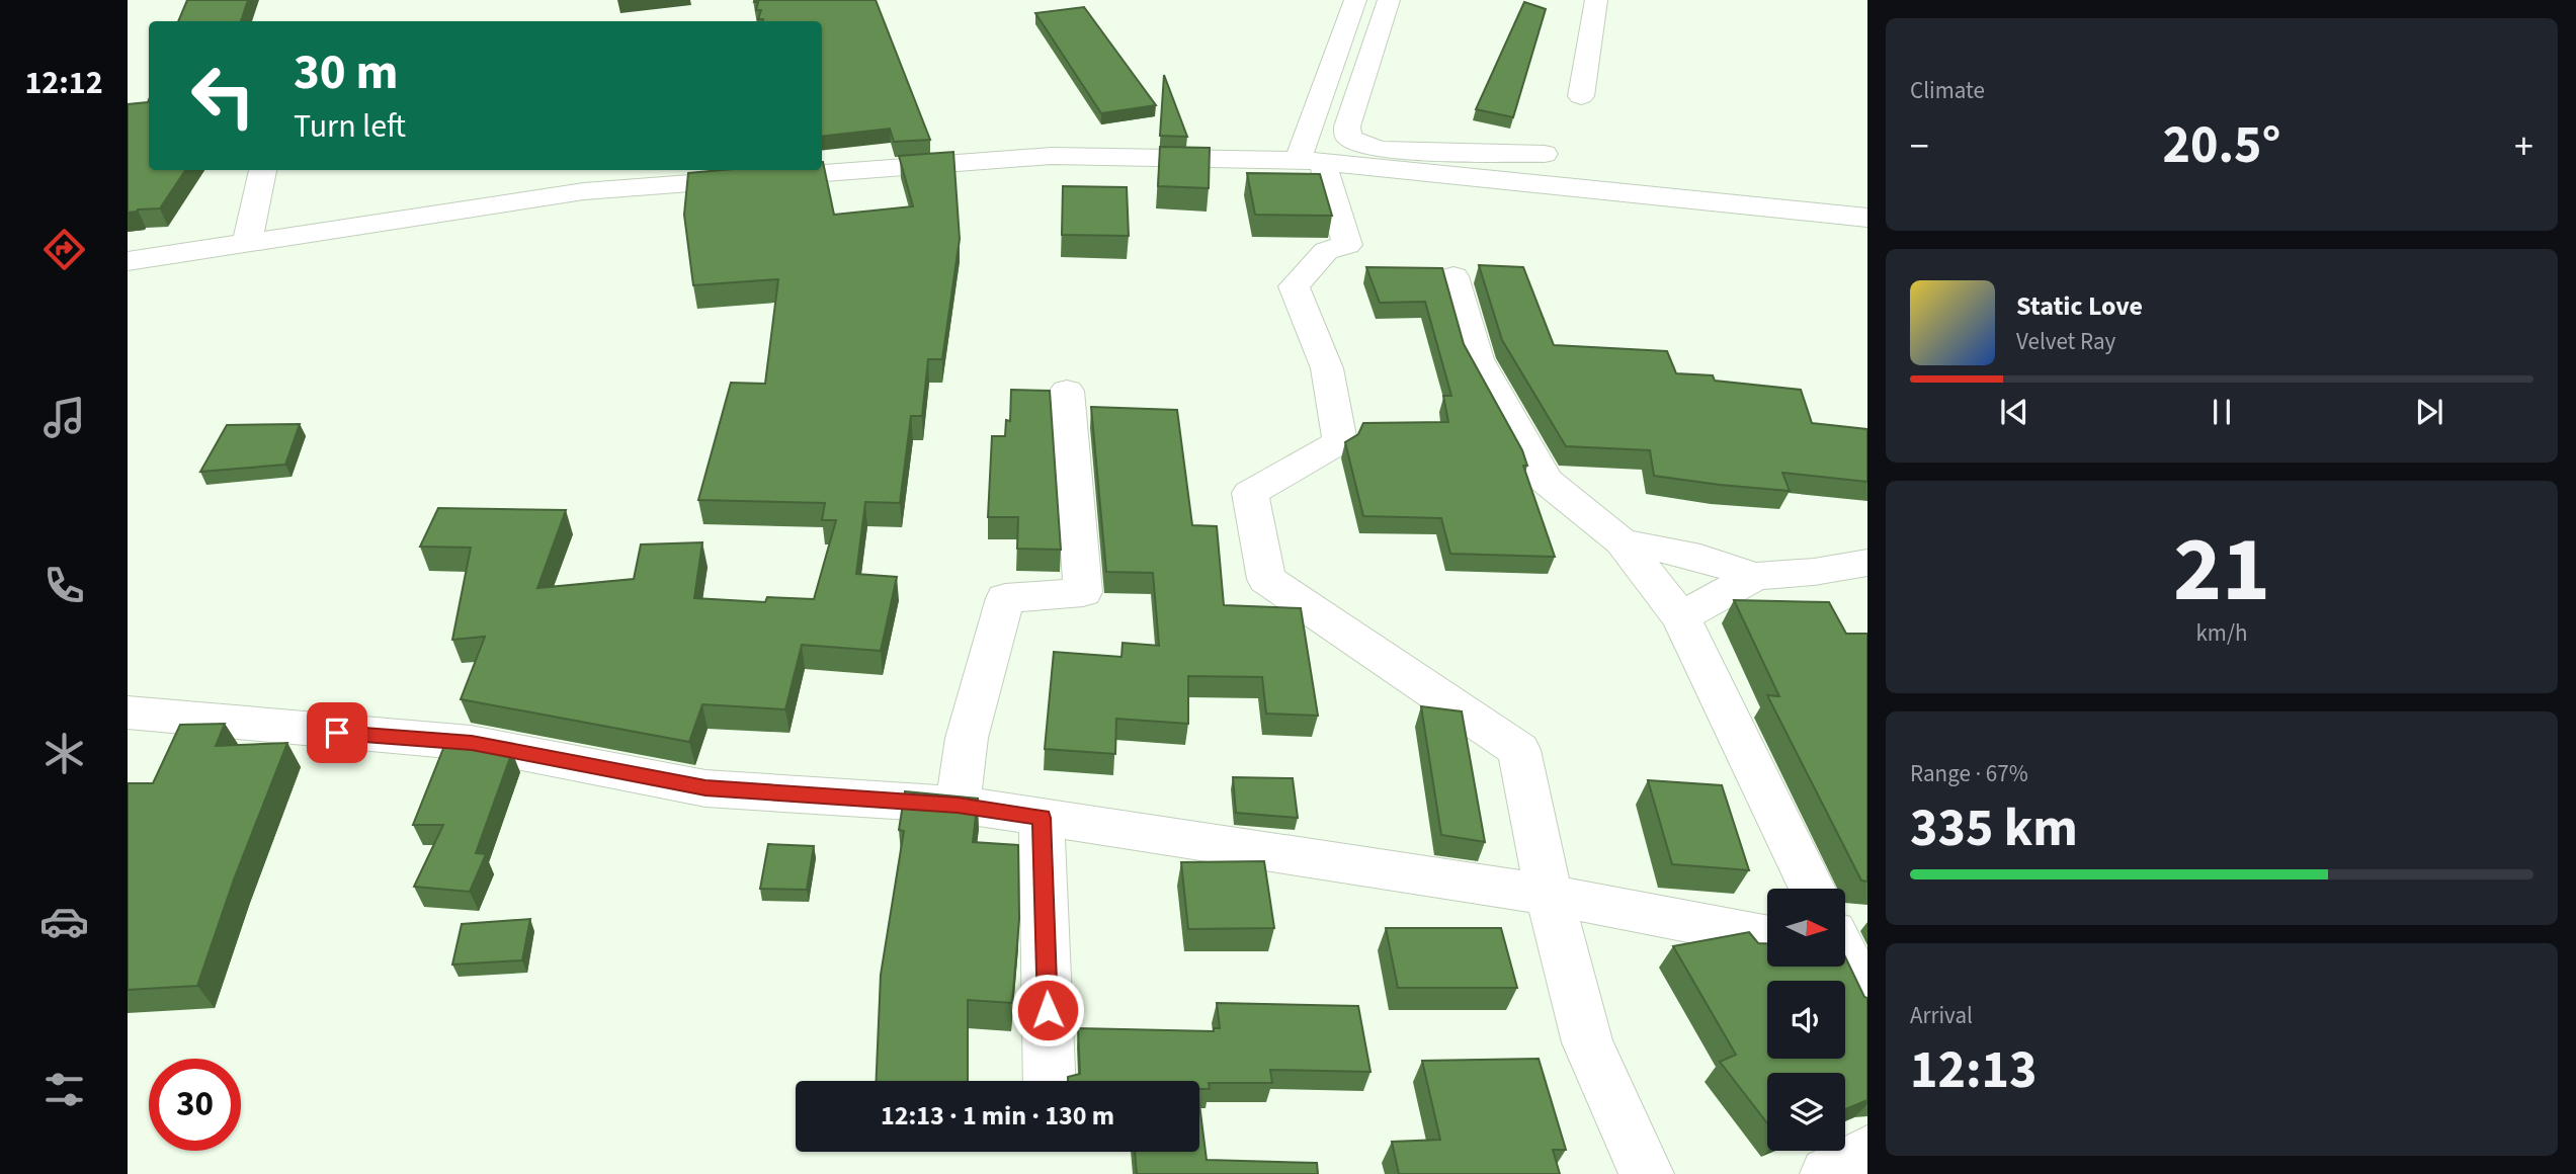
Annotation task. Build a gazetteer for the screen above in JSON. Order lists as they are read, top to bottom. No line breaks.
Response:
{"north":"right","page":{"tabs":"12:12","tile":["Climate",["21","km/h"],["Range · 67%","335 km"],["Arrival","12:13"]],"turn":["30 m","Turn left"],"heat":["−","20.5°","+"],"song":["Static Love","Velvet Ray"],"limit":"30","trip":"12:13 · 1 min · 130 m"}}
